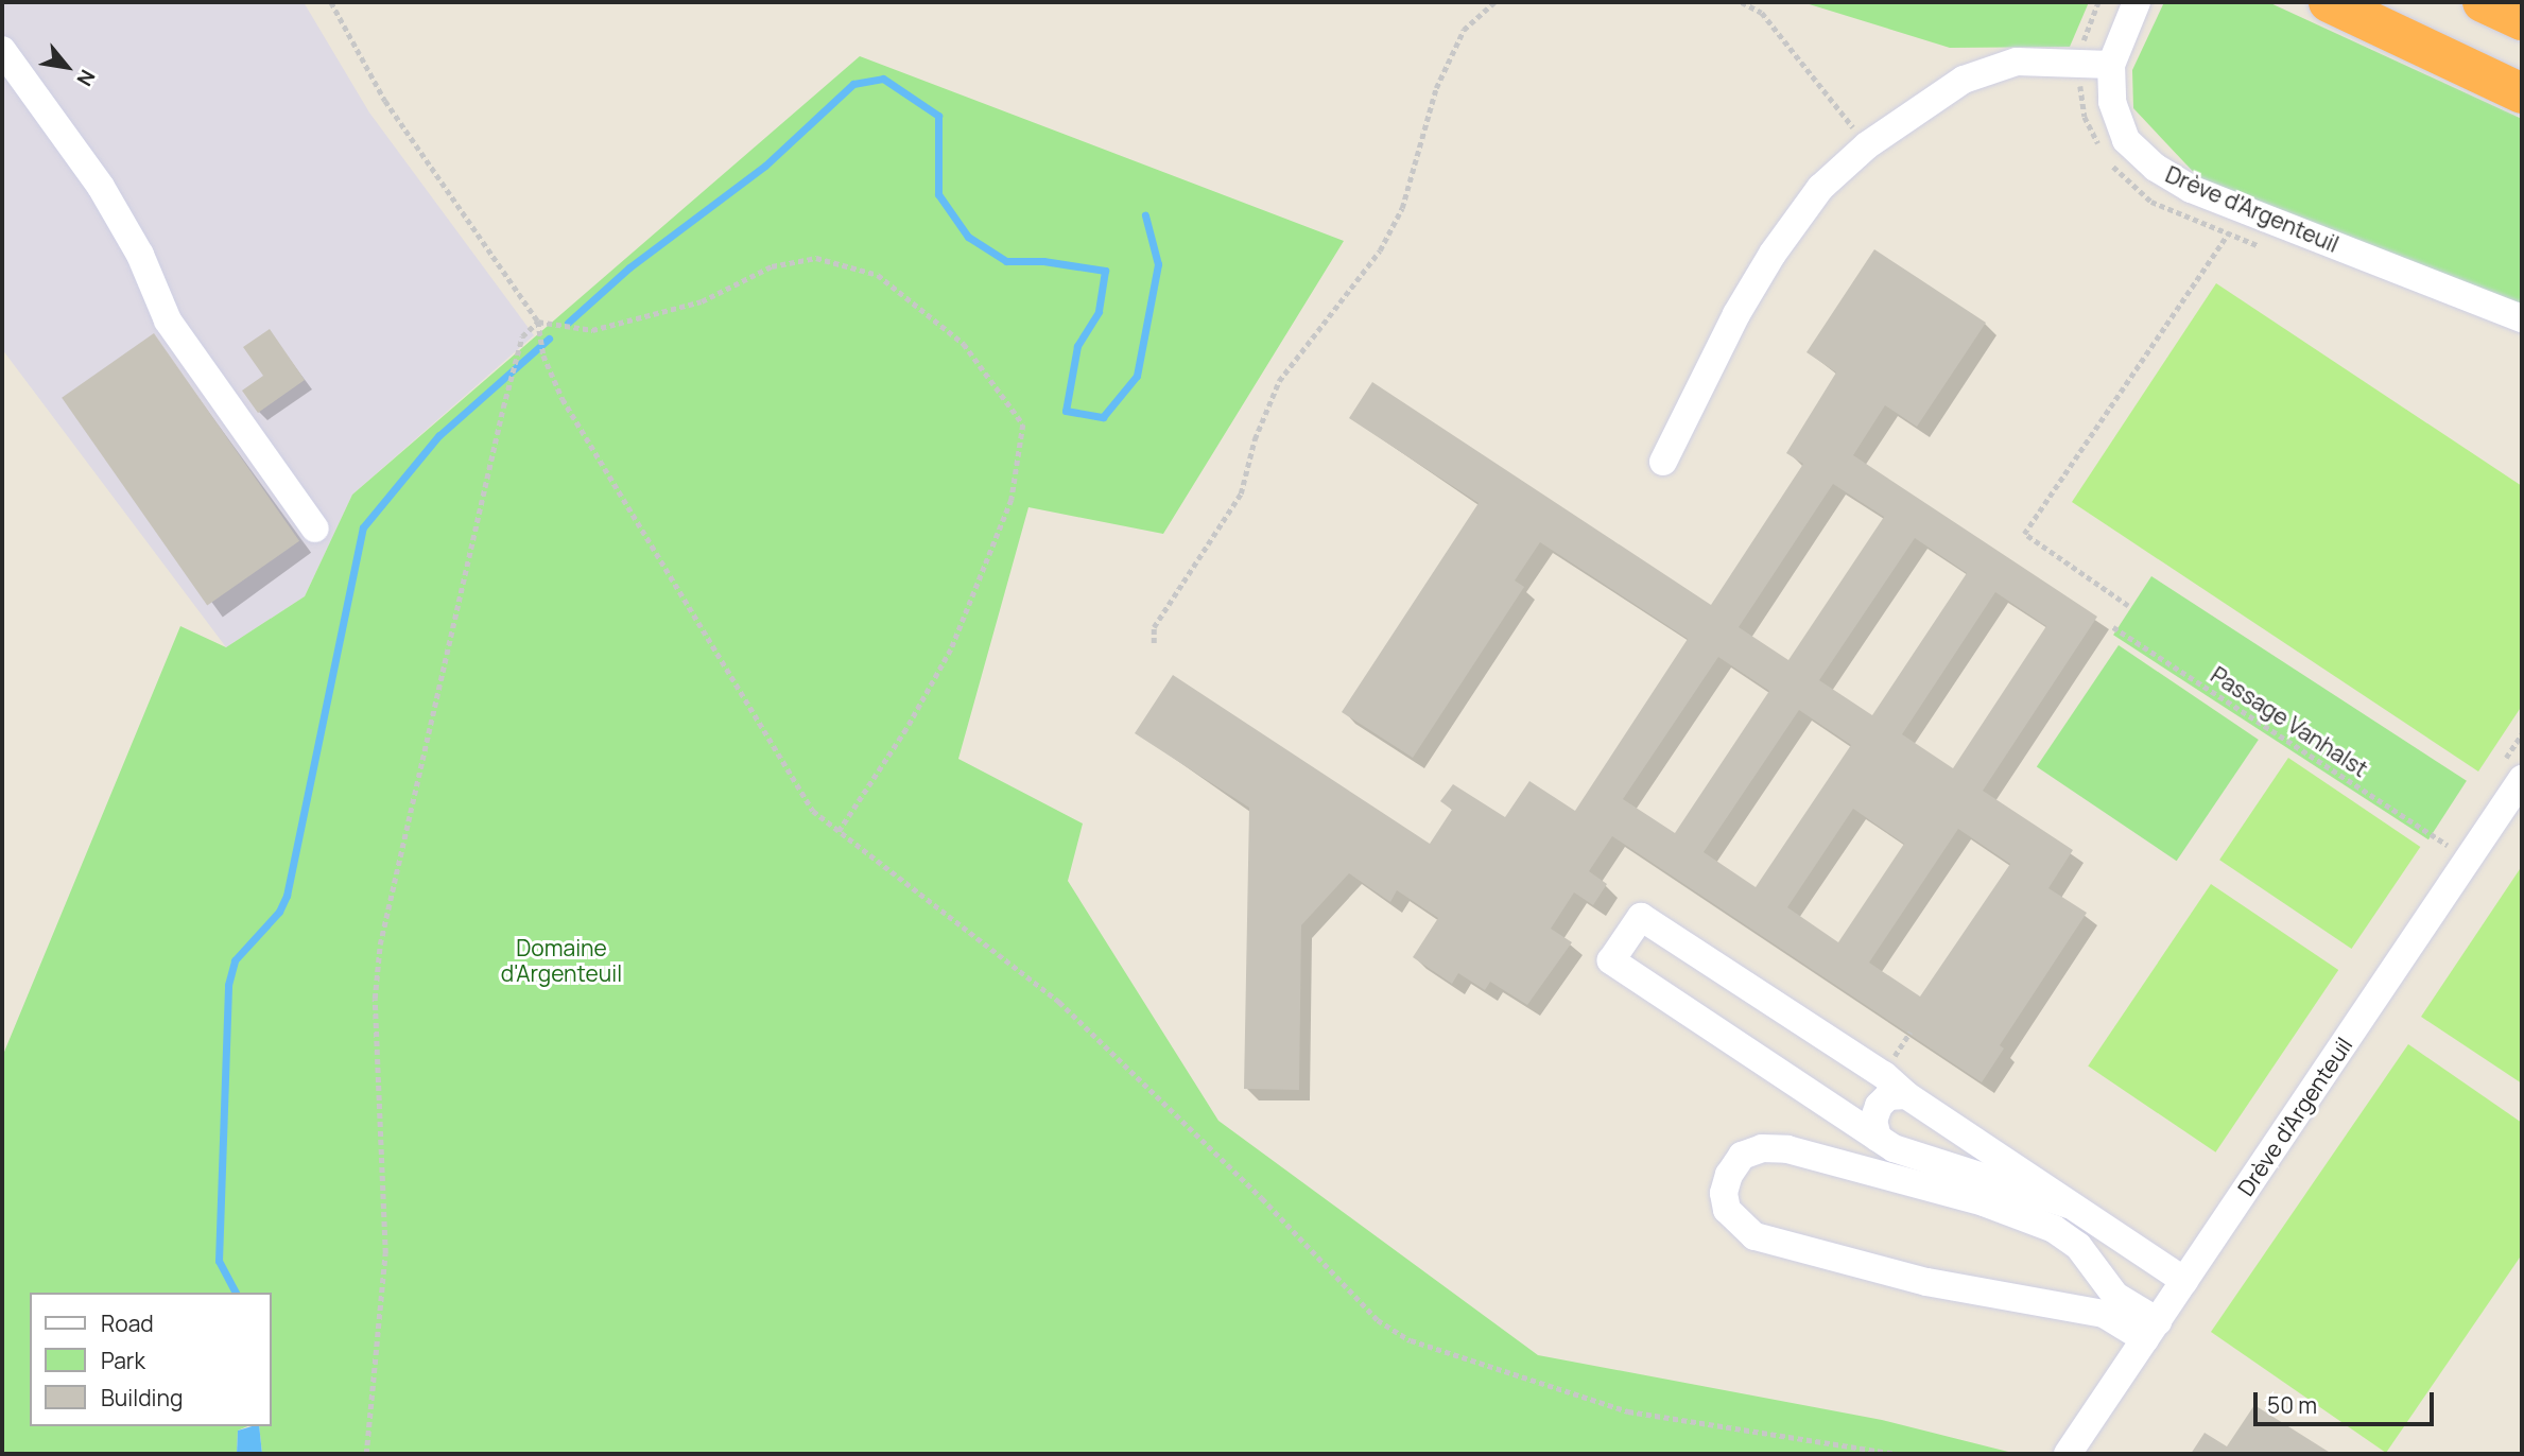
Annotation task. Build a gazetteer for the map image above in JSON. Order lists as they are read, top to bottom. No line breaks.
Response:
{"streets":{"street":["Drève d'Argenteuil"],"path":["Passage Vanhalst"]},"parks":["Domaine d'Argenteuil"],"legend":["Road","Park","Building"],"scale_bar":"50 m","north":"bottom right"}
